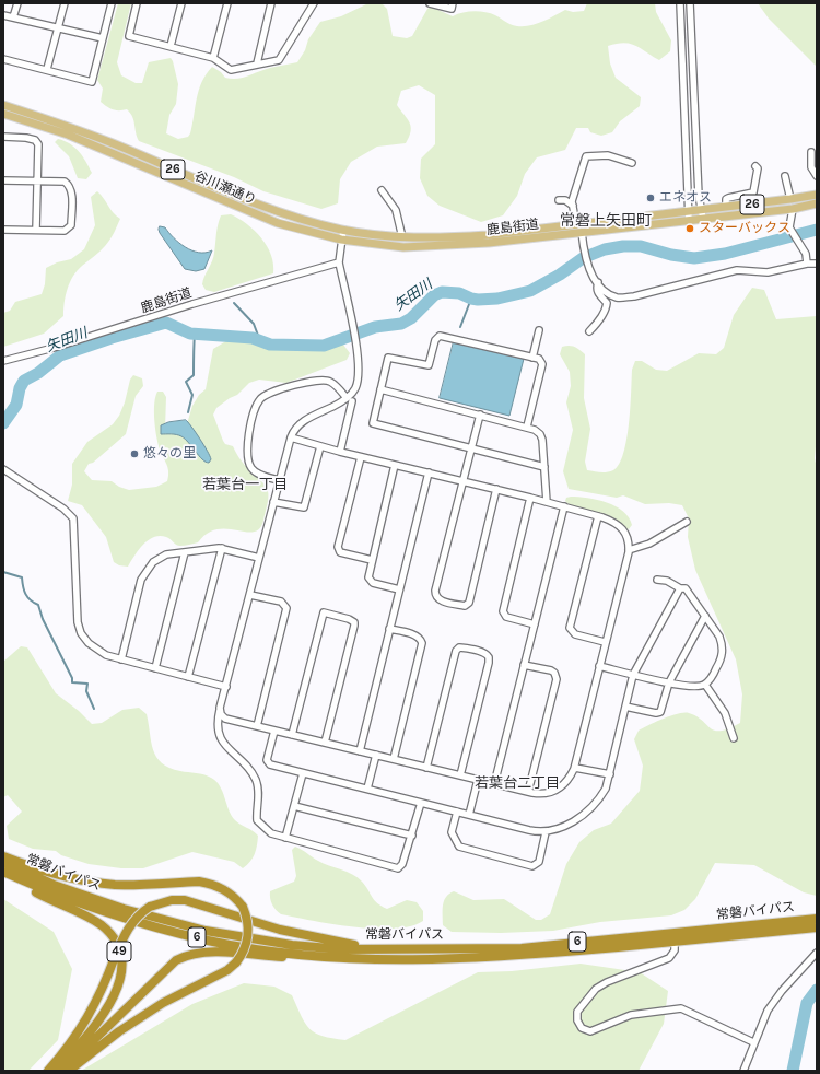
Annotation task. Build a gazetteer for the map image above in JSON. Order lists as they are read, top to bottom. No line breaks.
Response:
{"streets":{"highway":["常磐バイパス","6","49"],"main road":["26","谷川瀬通り","鹿島街道"]},"crossings":[["26","鹿島街道"],["谷川瀬通り","鹿島街道"],["常磐バイパス","49"]],"districts":["常磐上矢田町","若葉台一丁目","若葉台二丁目"],"water":["矢田川"],"places":["エネオス","スターバックス","悠々の里"]}
